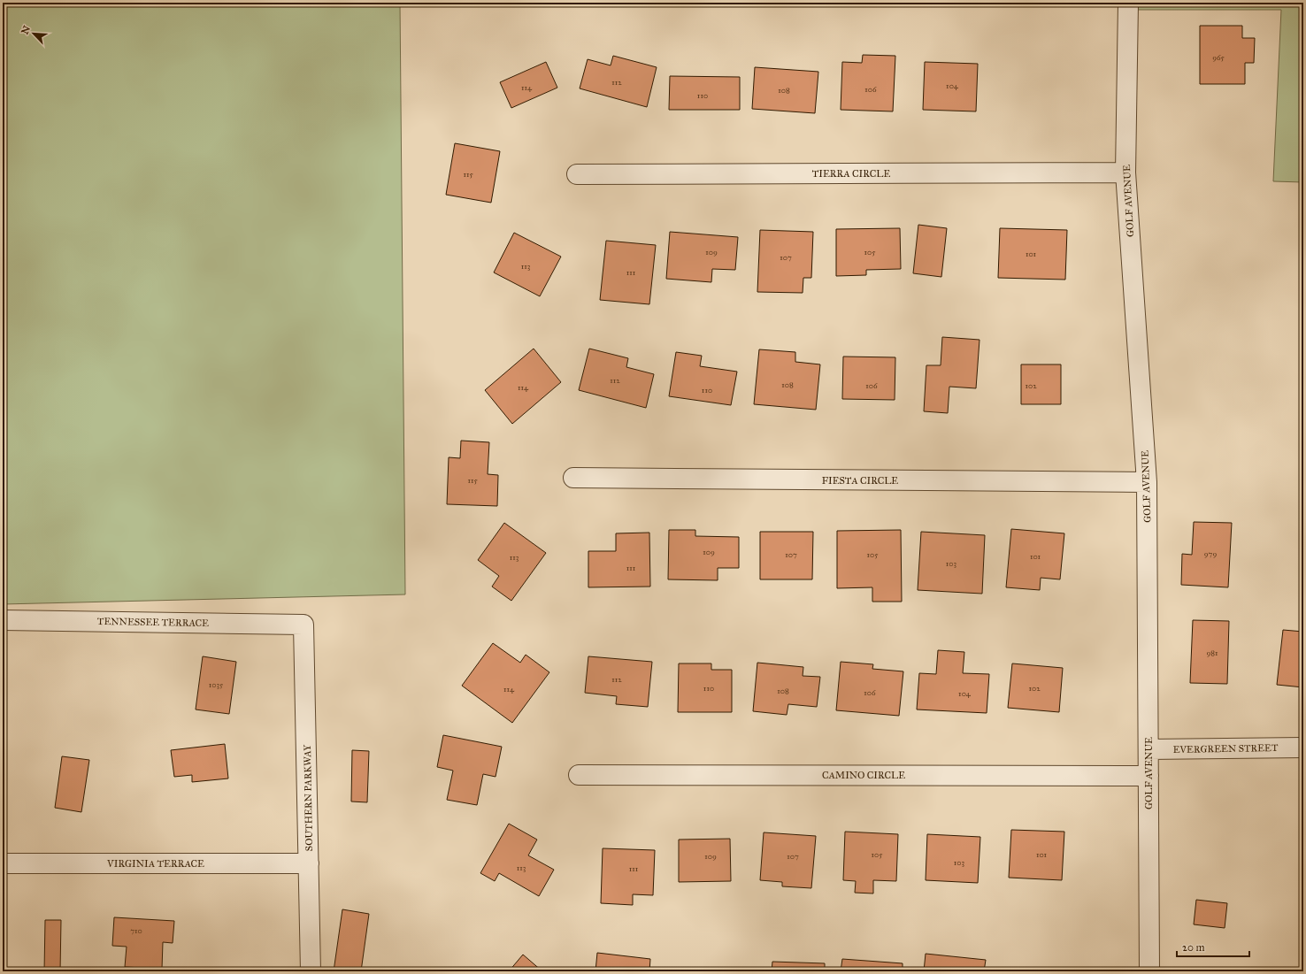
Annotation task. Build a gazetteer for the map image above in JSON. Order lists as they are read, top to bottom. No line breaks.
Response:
{"streets":{"street":["TIERRA CIRCLE","GOLF AVENUE","FIESTA CIRCLE","TENNESSEE TERRACE","EVERGREEN STREET","CAMINO CIRCLE","SOUTHERN PARKWAY","VIRGINIA TERRACE"]},"crossings":[["TIERRA CIRCLE","GOLF AVENUE"],["GOLF AVENUE","FIESTA CIRCLE"],["GOLF AVENUE","EVERGREEN STREET"],["GOLF AVENUE","CAMINO CIRCLE"],["TENNESSEE TERRACE","SOUTHERN PARKWAY"],["SOUTHERN PARKWAY","VIRGINIA TERRACE"]],"house_numbers":["965","112","104","114","106","108","110","115","109","105","101","107","113","111","112","108","106","102","114","110","115","109","979","107","105","101","113","103","111","981","112","1035","110","102","114","108","106","104","105","101","109","107","103","113","111","710"],"scale_bar":"20 m","north":"top left"}
